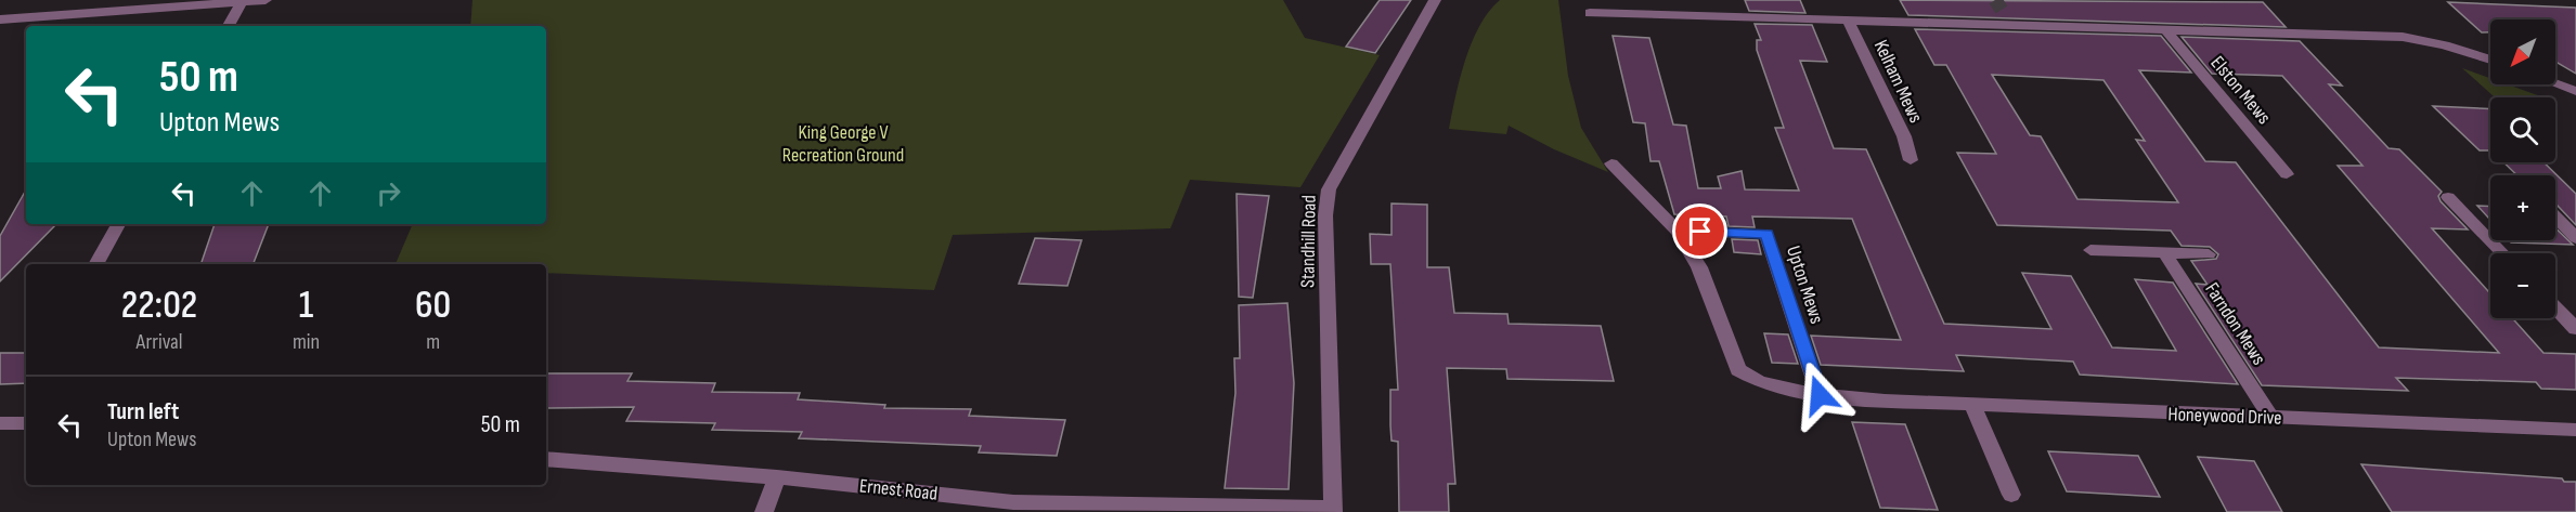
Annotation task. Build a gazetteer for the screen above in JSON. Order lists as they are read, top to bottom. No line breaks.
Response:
{"streets":{"street":["Kelham Mews","Elston Mews","Standhill Road","Upton Mews","Farndon Mews","Honeywood Drive","Ernest Road"]},"crossings":[["Standhill Road","Ernest Road"],["Upton Mews","Honeywood Drive"],["Farndon Mews","Honeywood Drive"]],"parks":["King George V Recreation Ground"],"north":"bottom left","page":{"map_buttons":["+","−"],"turn":["50 m","Upton Mews"],"eta":["22:02","Arrival","1","min","60","m"],"list":[{"name":"Turn left","note":"Upton Mews","value":"50 m"}]}}
